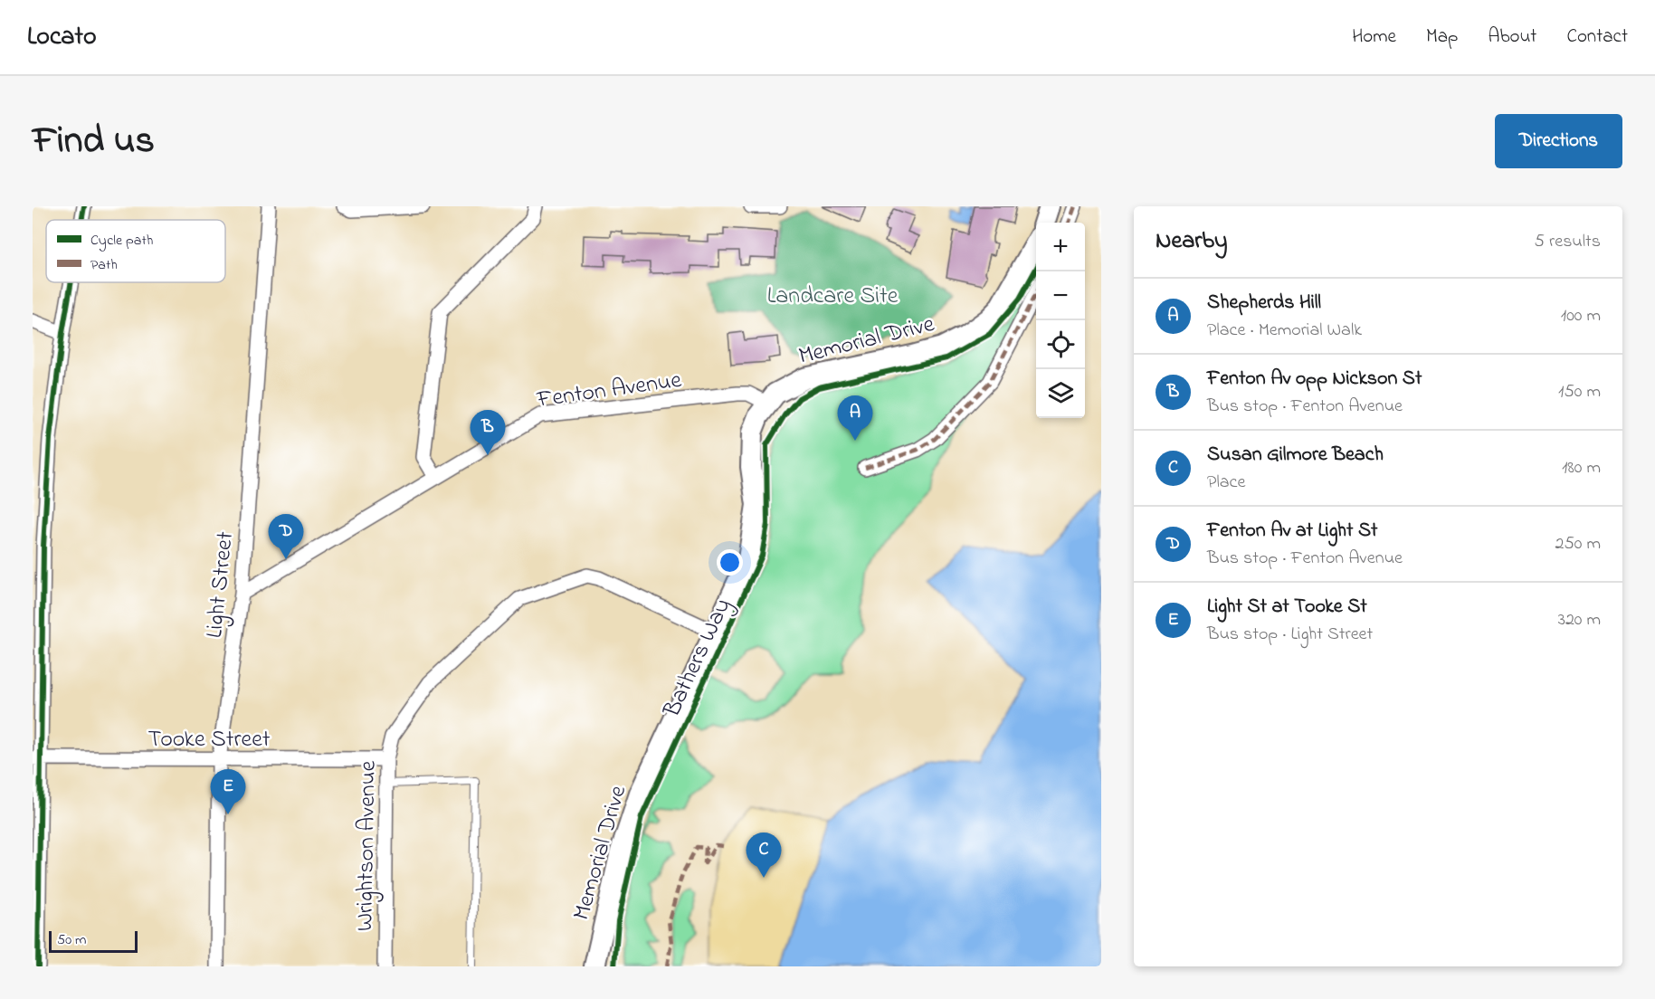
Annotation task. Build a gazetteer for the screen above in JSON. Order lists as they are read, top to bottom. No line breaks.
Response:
{"streets":{"main road":["Memorial Drive"],"street":["Fenton Avenue","Light Street","Tooke Street","Wrightson Avenue"],"cycle path":["Bathers Way"]},"crossings":[["Memorial Drive","Fenton Avenue"],["Memorial Drive","Wrightson Avenue"],["Fenton Avenue","Light Street"],["Light Street","Tooke Street"],["Tooke Street","Wrightson Avenue"]],"parks":["Landcare Site"],"legend":["Cycle path","Path"],"scale_bar":"50 m","page":{"header":"Locato","nav":["Home","Map","About","Contact"],"title":"Find us","buttons":"Directions","heading":["Nearby","5 results"],"map_buttons":["+","−"],"list":[{"mark":"A","name":"Shepherds Hill","note":"Place · Memorial Walk","value":"100 m"},{"mark":"B","name":"Fenton Av opp Nickson St","note":"Bus stop · Fenton Avenue","value":"150 m"},{"mark":"C","name":"Susan Gilmore Beach","note":"Place","value":"180 m"},{"mark":"D","name":"Fenton Av at Light St","note":"Bus stop · Fenton Avenue","value":"250 m"},{"mark":"E","name":"Light St at Tooke St","note":"Bus stop · Light Street","value":"320 m"}],"pins":["A","B","D","E","C"],"scale":"50 m"}}
